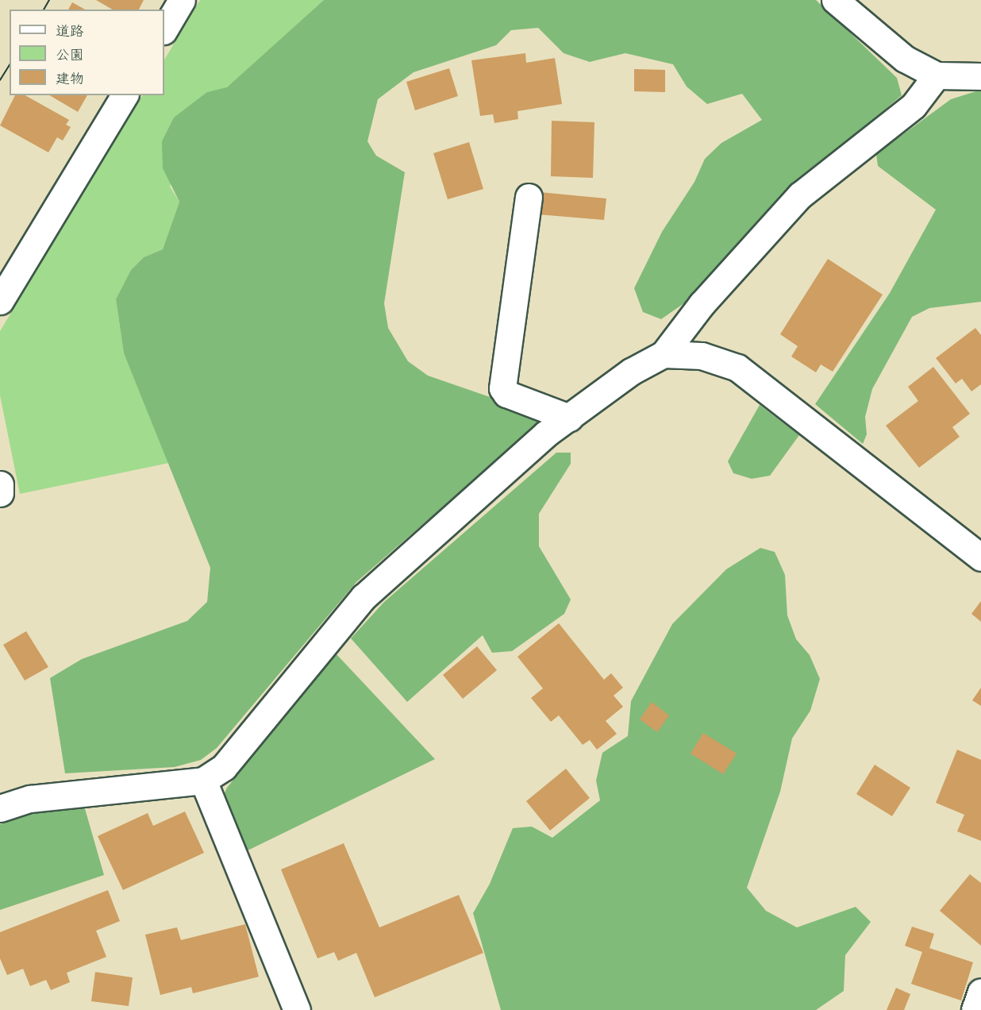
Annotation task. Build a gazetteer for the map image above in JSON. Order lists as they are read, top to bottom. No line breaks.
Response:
{"legend":["道路","公園","建物"]}
